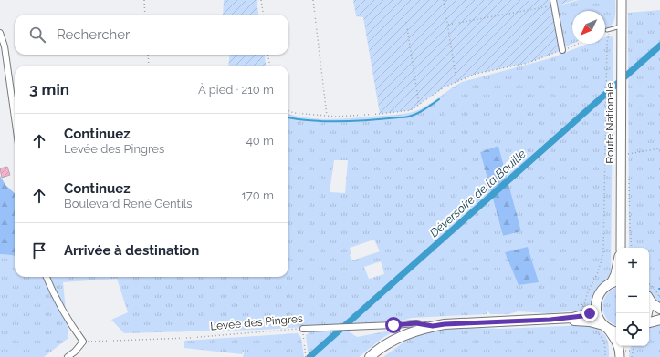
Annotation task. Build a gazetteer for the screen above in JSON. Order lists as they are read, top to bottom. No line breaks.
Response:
{"streets":{"main road":["Route Nationale"],"street":["Levée des Pingres"]},"water":["Déversoire de la Bouille"],"north":"bottom left","page":{"search":"Rechercher","heading":["3 min","À pied · 210 m"],"list":[["Continuez","Levée des Pingres","40 m"],["Continuez","Boulevard René Gentils","170 m"],"Arrivée à destination"],"map_buttons":["+","−"]}}
